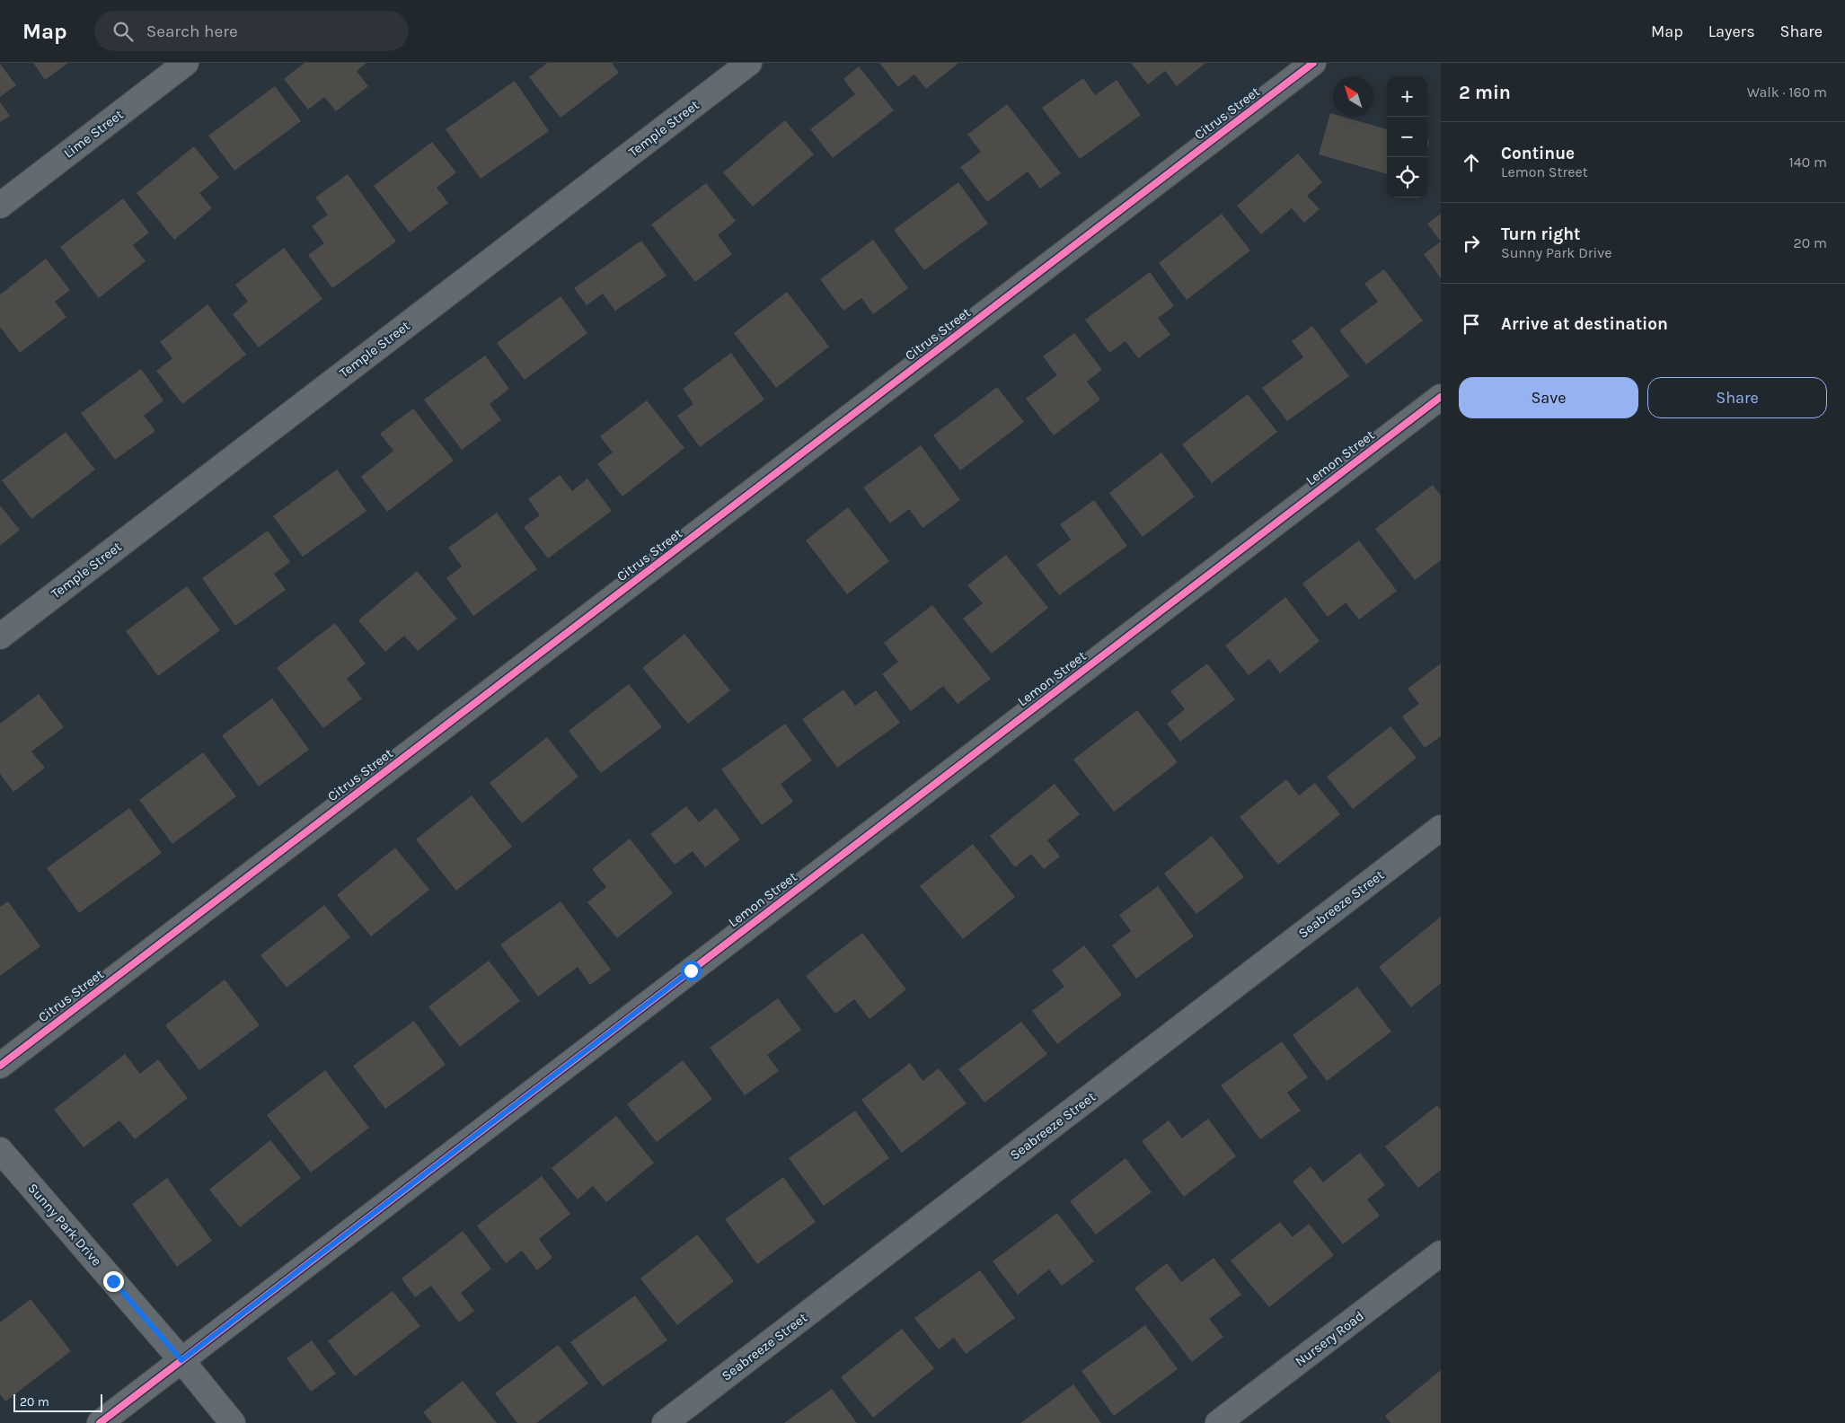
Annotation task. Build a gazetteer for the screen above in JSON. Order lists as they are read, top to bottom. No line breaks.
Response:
{"streets":{"street":["Citrus Street","Temple Street","Lime Street","Lemon Street","Seabreeze Street","Sunny Park Drive","Nursery Road"]},"crossings":[["Lemon Street","Sunny Park Drive"]],"scale_bar":"20 m","north":"top left","page":{"header":"Map","search":"Search here","nav":["Map","Layers","Share"],"heading":["2 min","Walk · 160 m"],"map_buttons":["+","−"],"list":[["Continue","Lemon Street","140 m"],["Turn right","Sunny Park Drive","20 m"],"Arrive at destination"],"buttons":["Save","Share"],"scale":"20 m"}}
